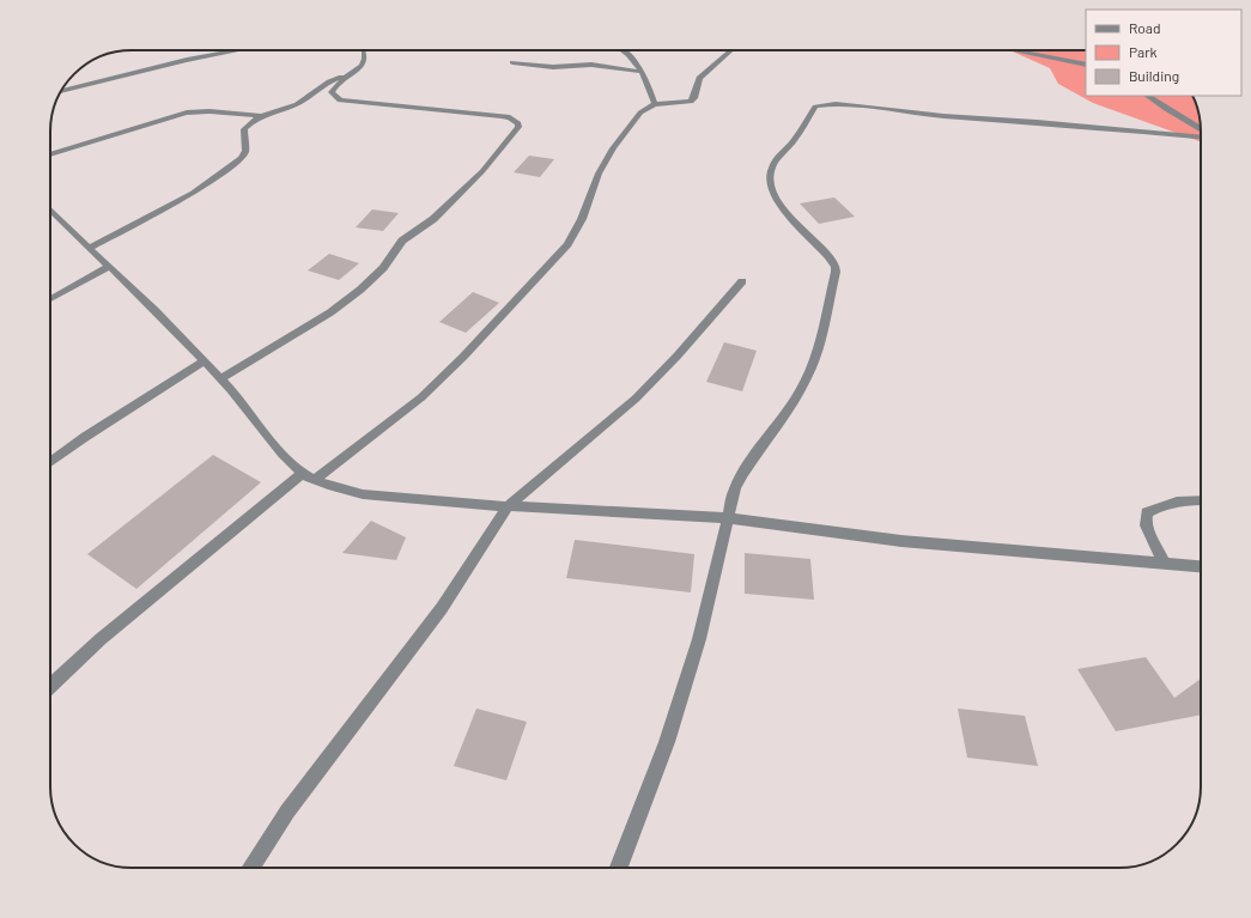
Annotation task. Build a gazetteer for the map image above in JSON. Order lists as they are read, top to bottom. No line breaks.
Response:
{"legend":["Road","Park","Building"]}
